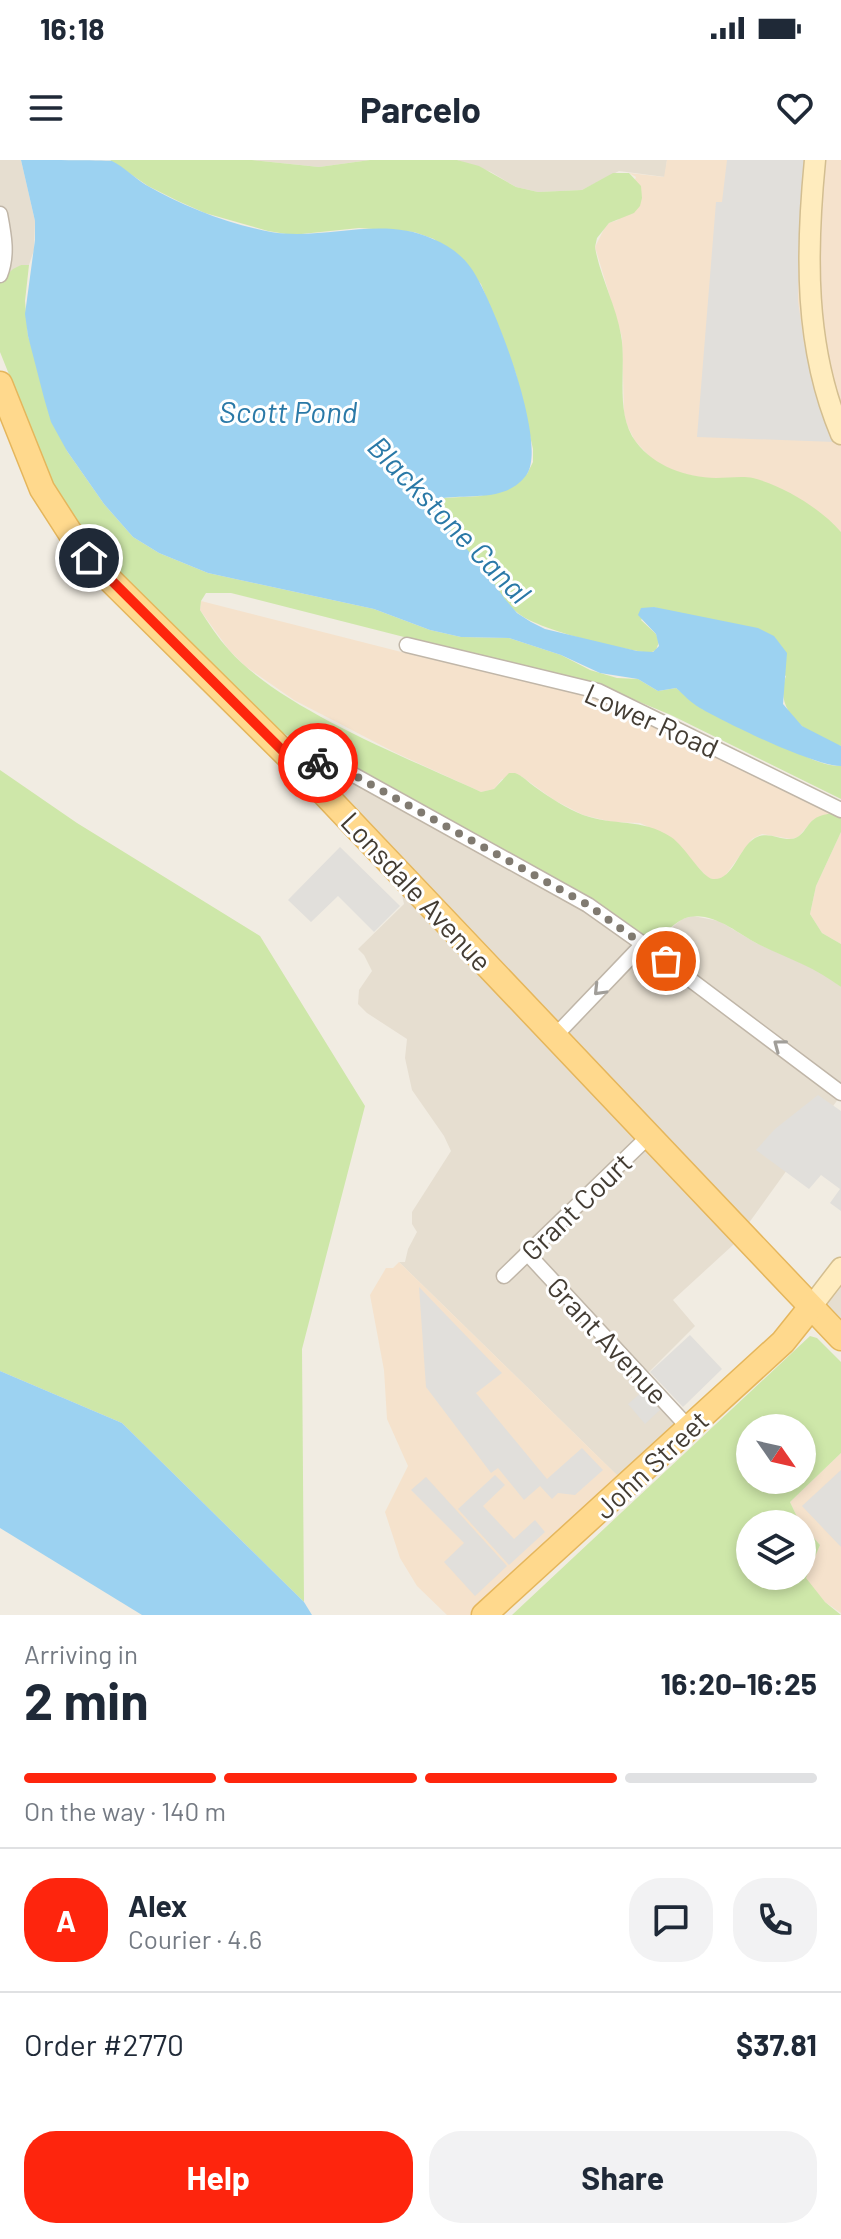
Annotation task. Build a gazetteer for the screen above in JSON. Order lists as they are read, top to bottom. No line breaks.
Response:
{"streets":{"main road":["Lonsdale Avenue","John Street"],"street":["Lower Road","Grant Court","Grant Avenue"]},"crossings":[["Lonsdale Avenue","Grant Court"],["Lonsdale Avenue","John Street"],["Grant Court","Grant Avenue"],["Grant Avenue","John Street"]],"water":["Scott Pond","Blackstone Canal"],"north":"bottom right","page":{"status":"16:18","header":"Parcelo","heading":["2 min","Arriving in","16:20–16:25"],"panel":["Alex","Courier · 4.6","Order #2770","$37.81"],"bar":"On the way · 140 m","round":"A","buttons":["Help","Share"]}}
